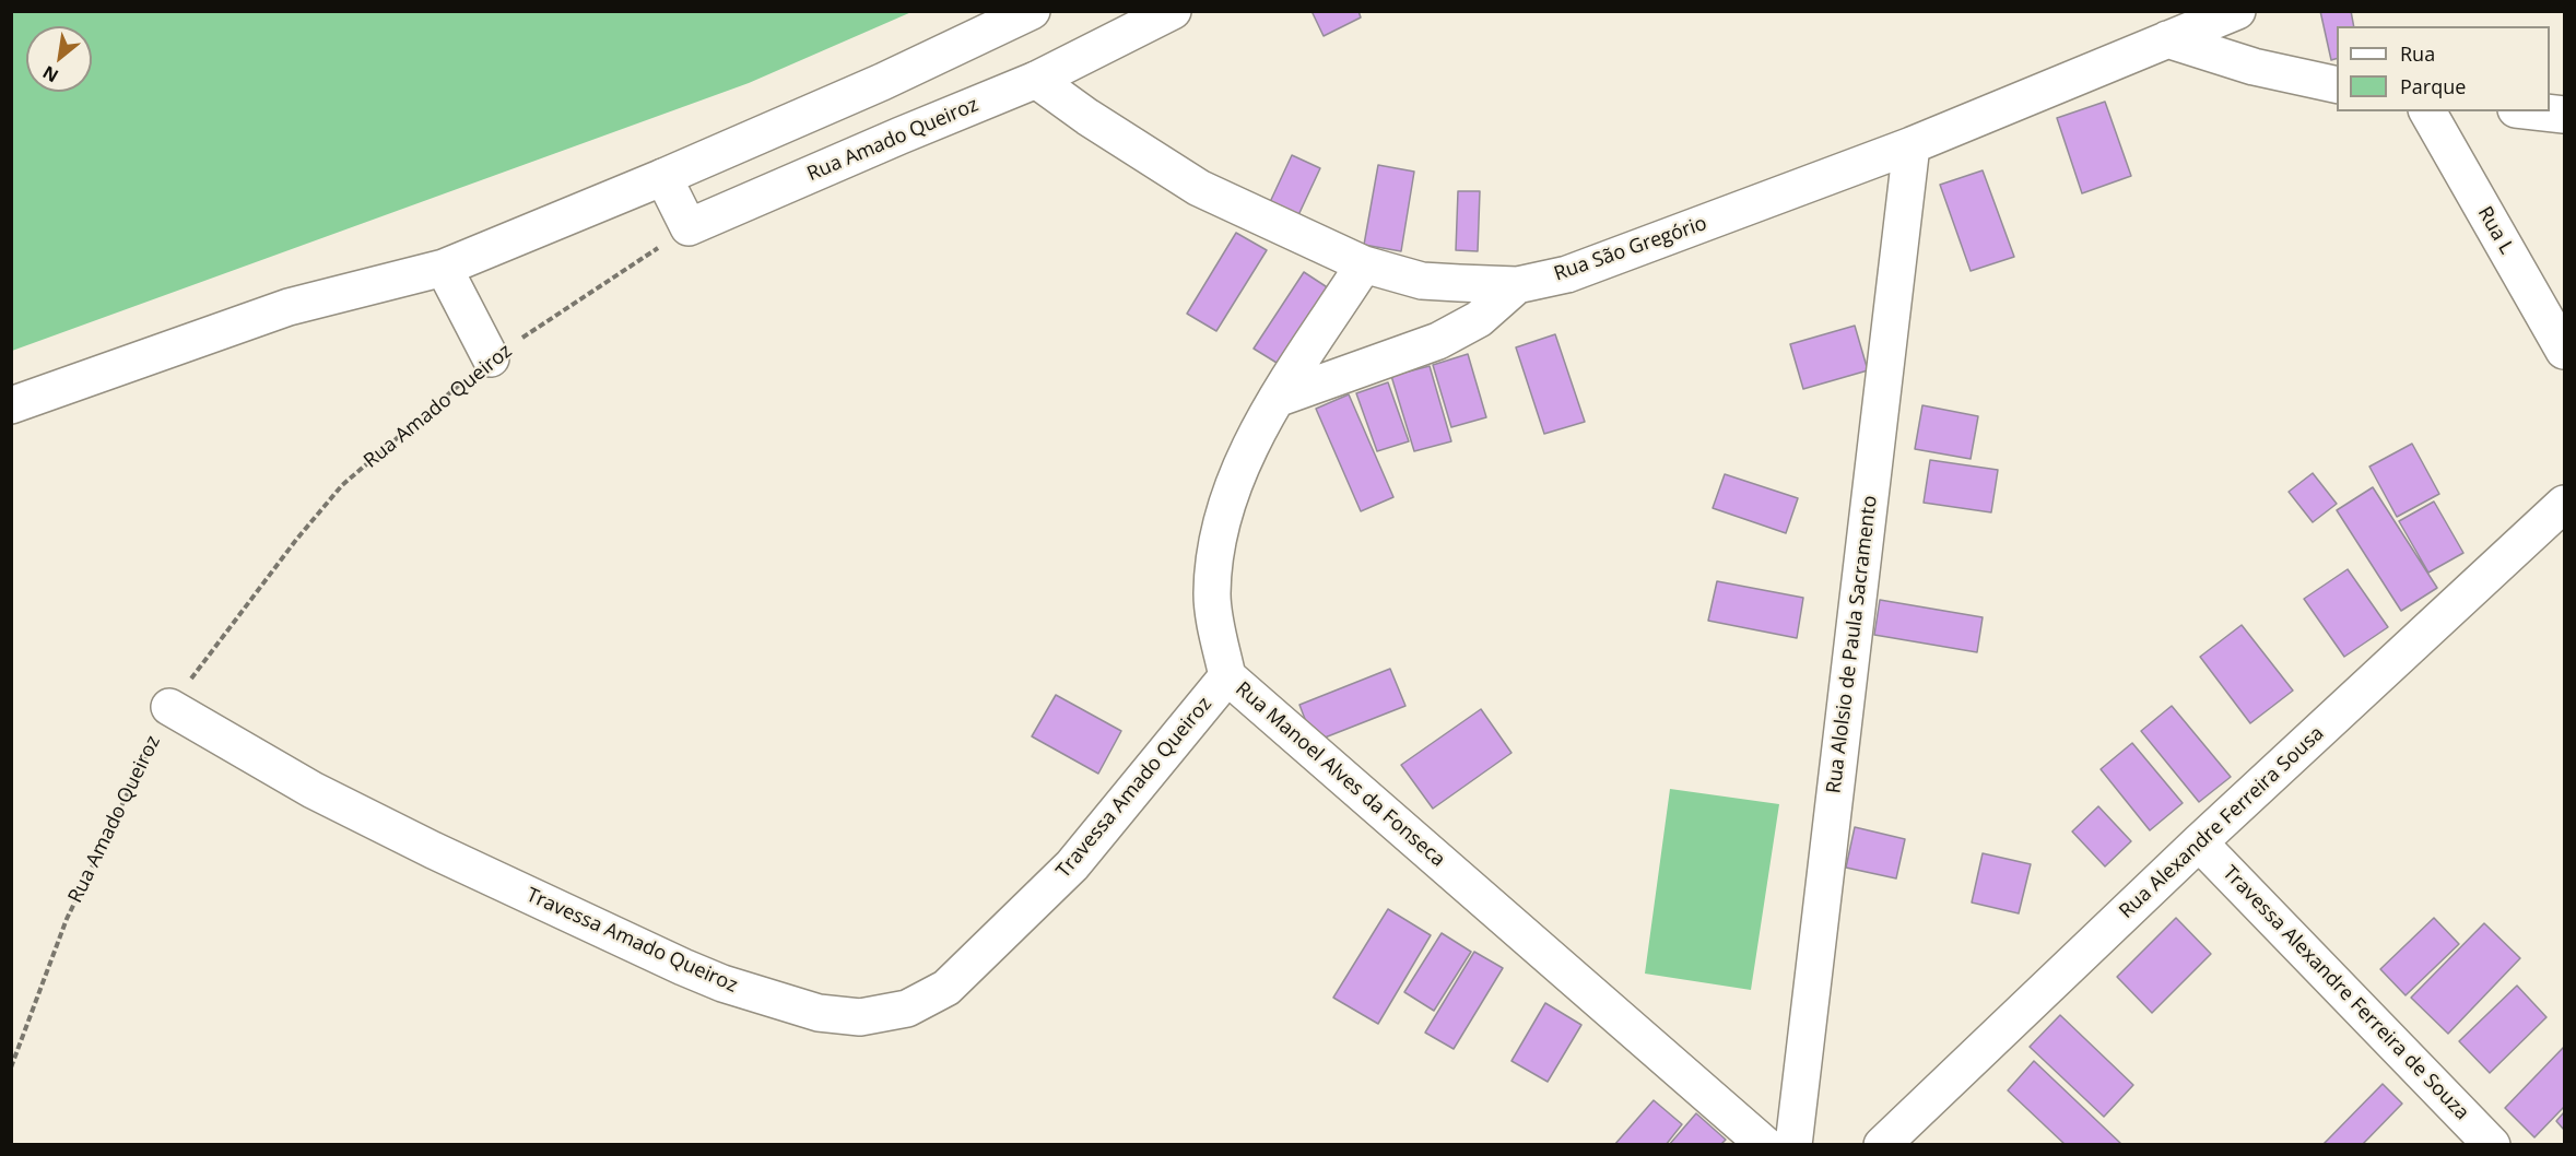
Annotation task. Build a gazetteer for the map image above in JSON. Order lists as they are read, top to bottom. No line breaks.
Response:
{"streets":{"street":["Rua Amado Queiroz","Rua L","Rua São Gregório","Rua Alolsio de Paula Sacramento","Rua Manoel Alves da Fonseca","Travessa Amado Queiroz","Rua Alexandre Ferreira Sousa","Travessa Alexandre Ferreira de Souza"]},"crossings":[["Rua Amado Queiroz","Rua São Gregório"],["Rua Amado Queiroz","Travessa Amado Queiroz"],["Rua São Gregório","Rua Alolsio de Paula Sacramento"],["Rua São Gregório","Rua Manoel Alves da Fonseca"],["Rua Manoel Alves da Fonseca","Travessa Amado Queiroz"],["Rua Alexandre Ferreira Sousa","Travessa Alexandre Ferreira de Souza"]],"legend":["Rua","Parque"],"north":"bottom left"}
